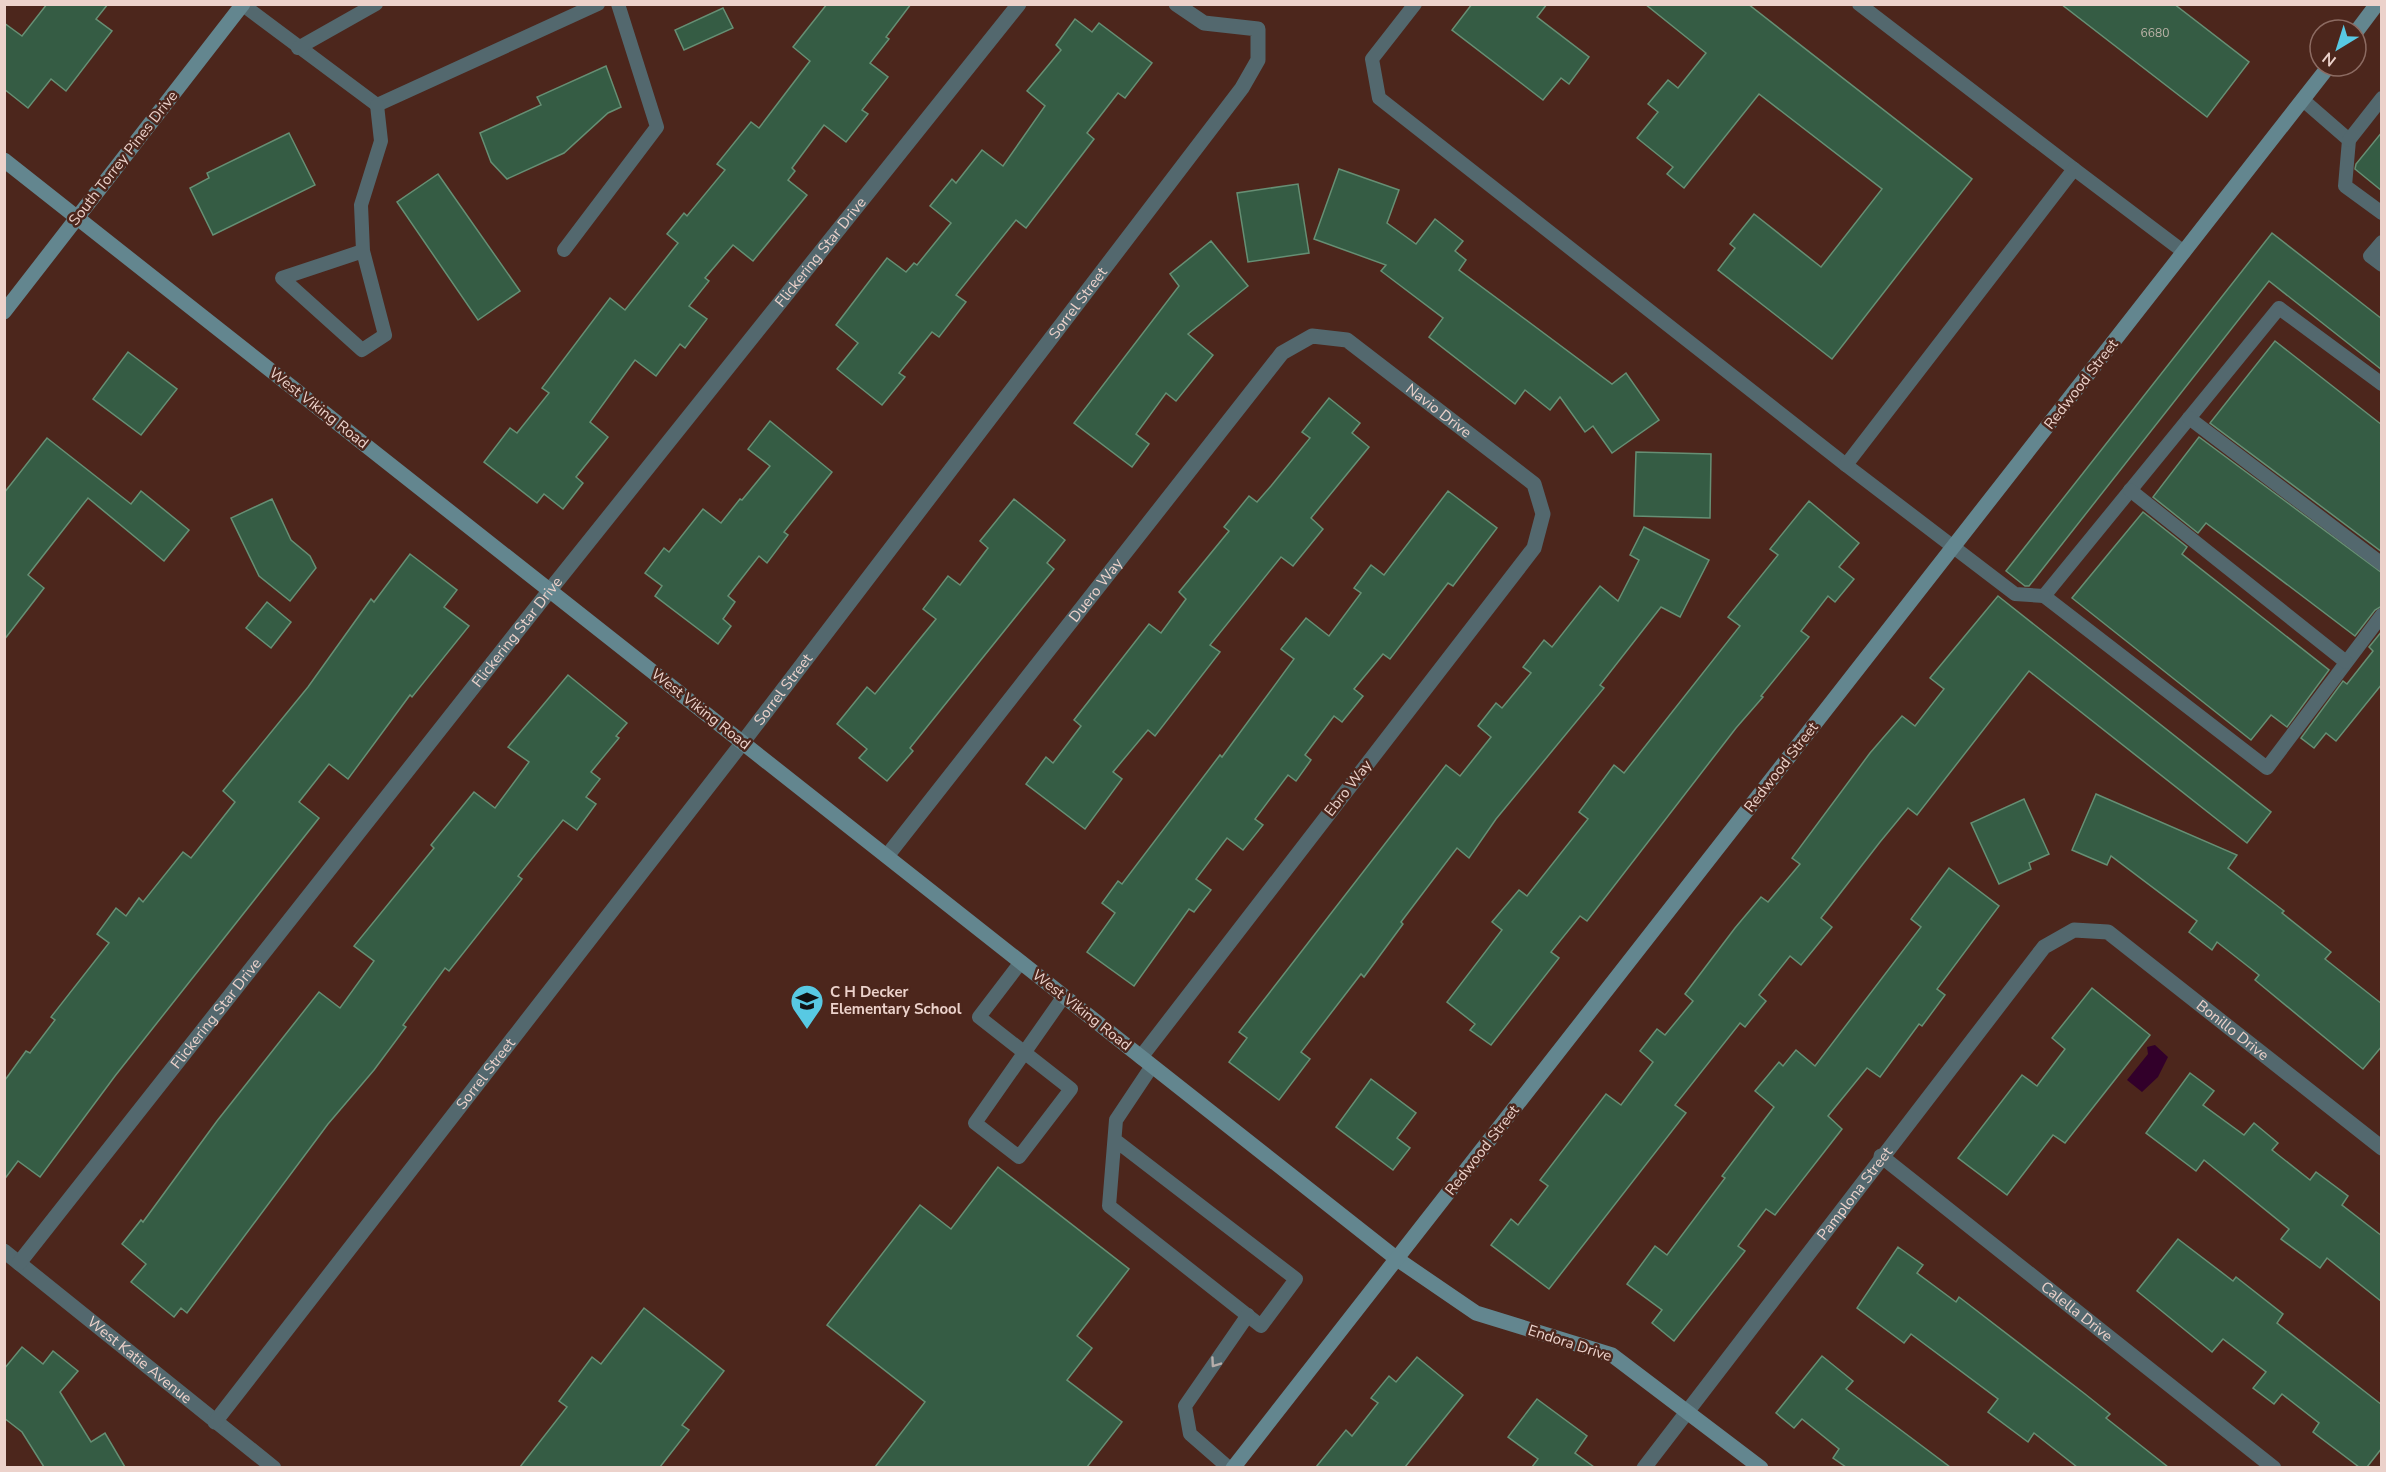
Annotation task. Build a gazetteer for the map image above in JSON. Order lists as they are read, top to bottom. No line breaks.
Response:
{"streets":{"street":["South Torrey Pines Drive","Flickering Star Drive","Sorrel Street","Redwood Street","West Viking Road","Navio Drive","Duero Way","Ebro Way","Bonillo Drive","Pamplona Street","Calella Drive","Endora Drive","West Katie Avenue"]},"crossings":[["South Torrey Pines Drive","West Viking Road"],["Flickering Star Drive","West Viking Road"],["Flickering Star Drive","West Katie Avenue"],["Sorrel Street","West Viking Road"],["Sorrel Street","West Katie Avenue"],["Redwood Street","West Viking Road"],["Redwood Street","Endora Drive"],["West Viking Road","Duero Way"],["West Viking Road","Ebro Way"],["West Viking Road","Endora Drive"],["Navio Drive","Duero Way"],["Navio Drive","Ebro Way"],["Bonillo Drive","Pamplona Street"],["Pamplona Street","Calella Drive"],["Pamplona Street","Endora Drive"]],"places":{"school or university":["C H Decker Elementary School"]},"house_numbers":["6680"],"north":"bottom left"}
